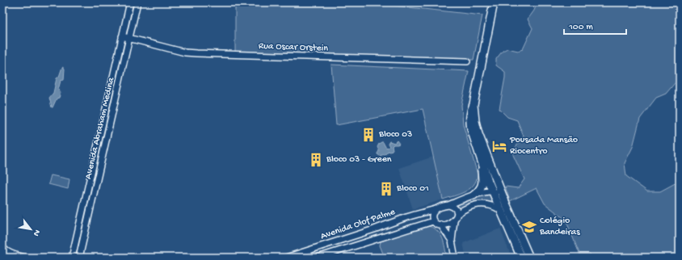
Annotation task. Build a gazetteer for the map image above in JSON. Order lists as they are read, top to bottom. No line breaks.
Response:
{"streets":{"street":["Rua Oscar Orstein","Avenida Abraham Medina","Avenida Olof Palme"]},"crossings":[["Rua Oscar Orstein","Avenida Abraham Medina"]],"places":{"building":["Bloco 03","Bloco 03 - Green","Bloco 01"],"hotel":["Pousada Mansão Riocentro"],"school or university":["Colégio Bandeiras"]},"scale_bar":"100 m","north":"bottom right"}
